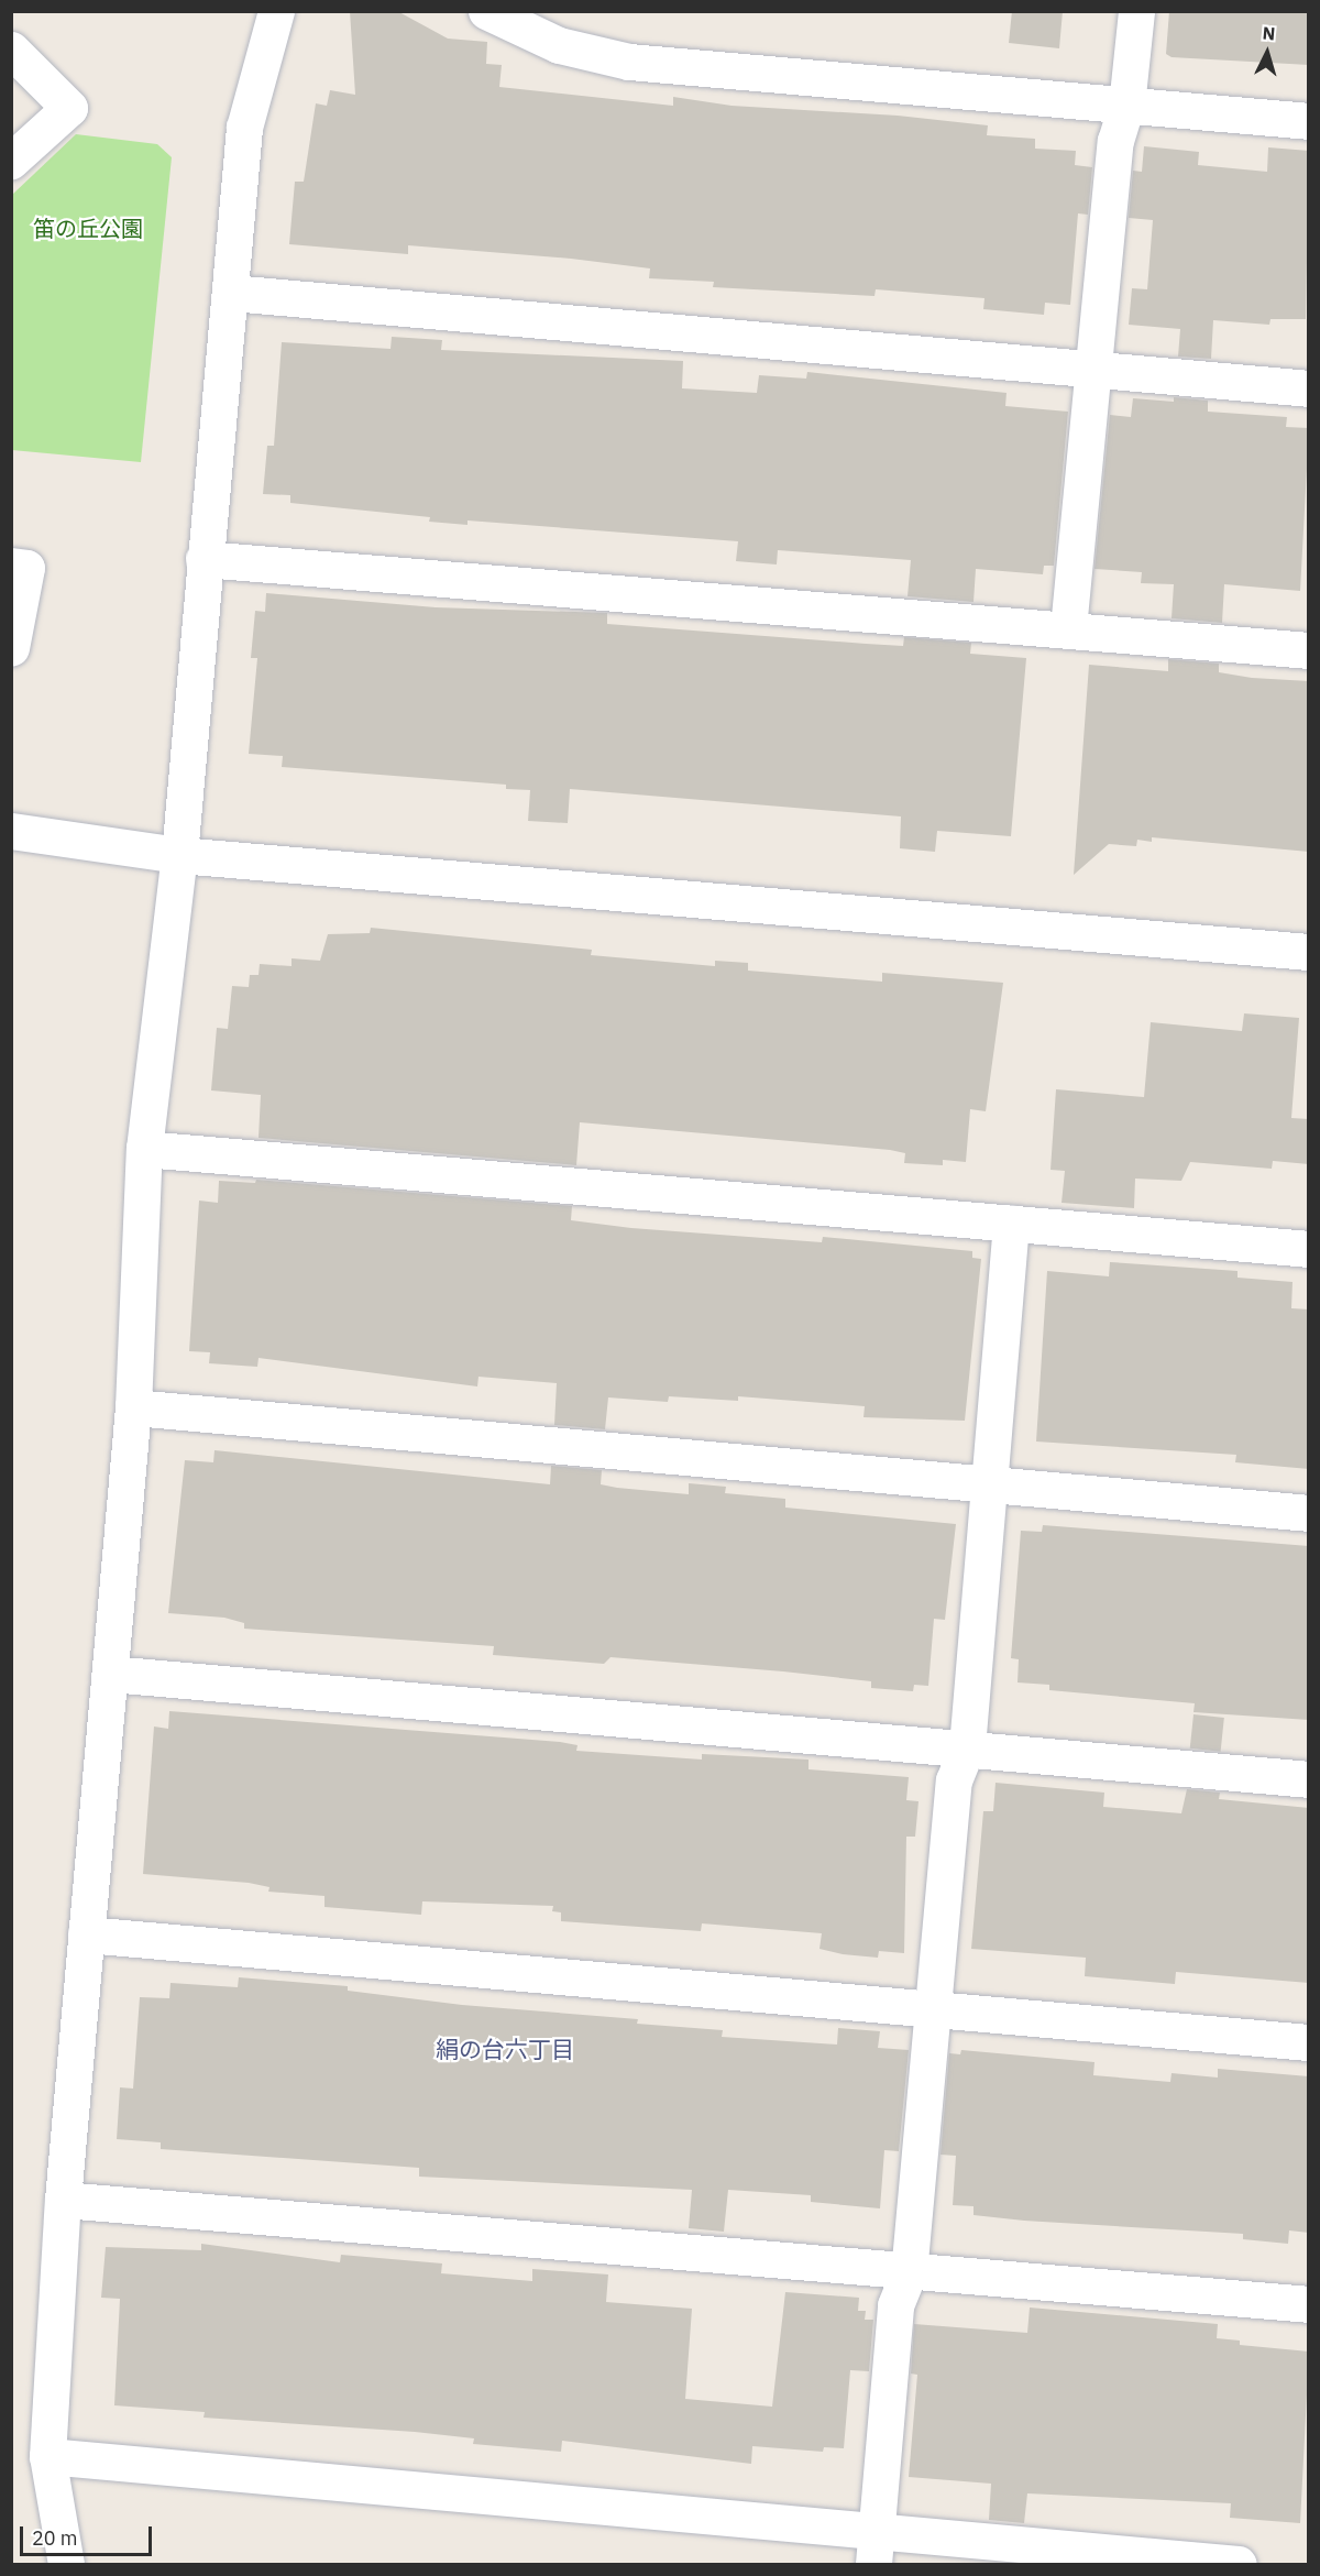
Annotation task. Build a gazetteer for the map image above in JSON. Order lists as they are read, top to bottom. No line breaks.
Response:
{"districts":["絹の台六丁目"],"parks":["笛の丘公園"],"scale_bar":"20 m","north":"top"}
